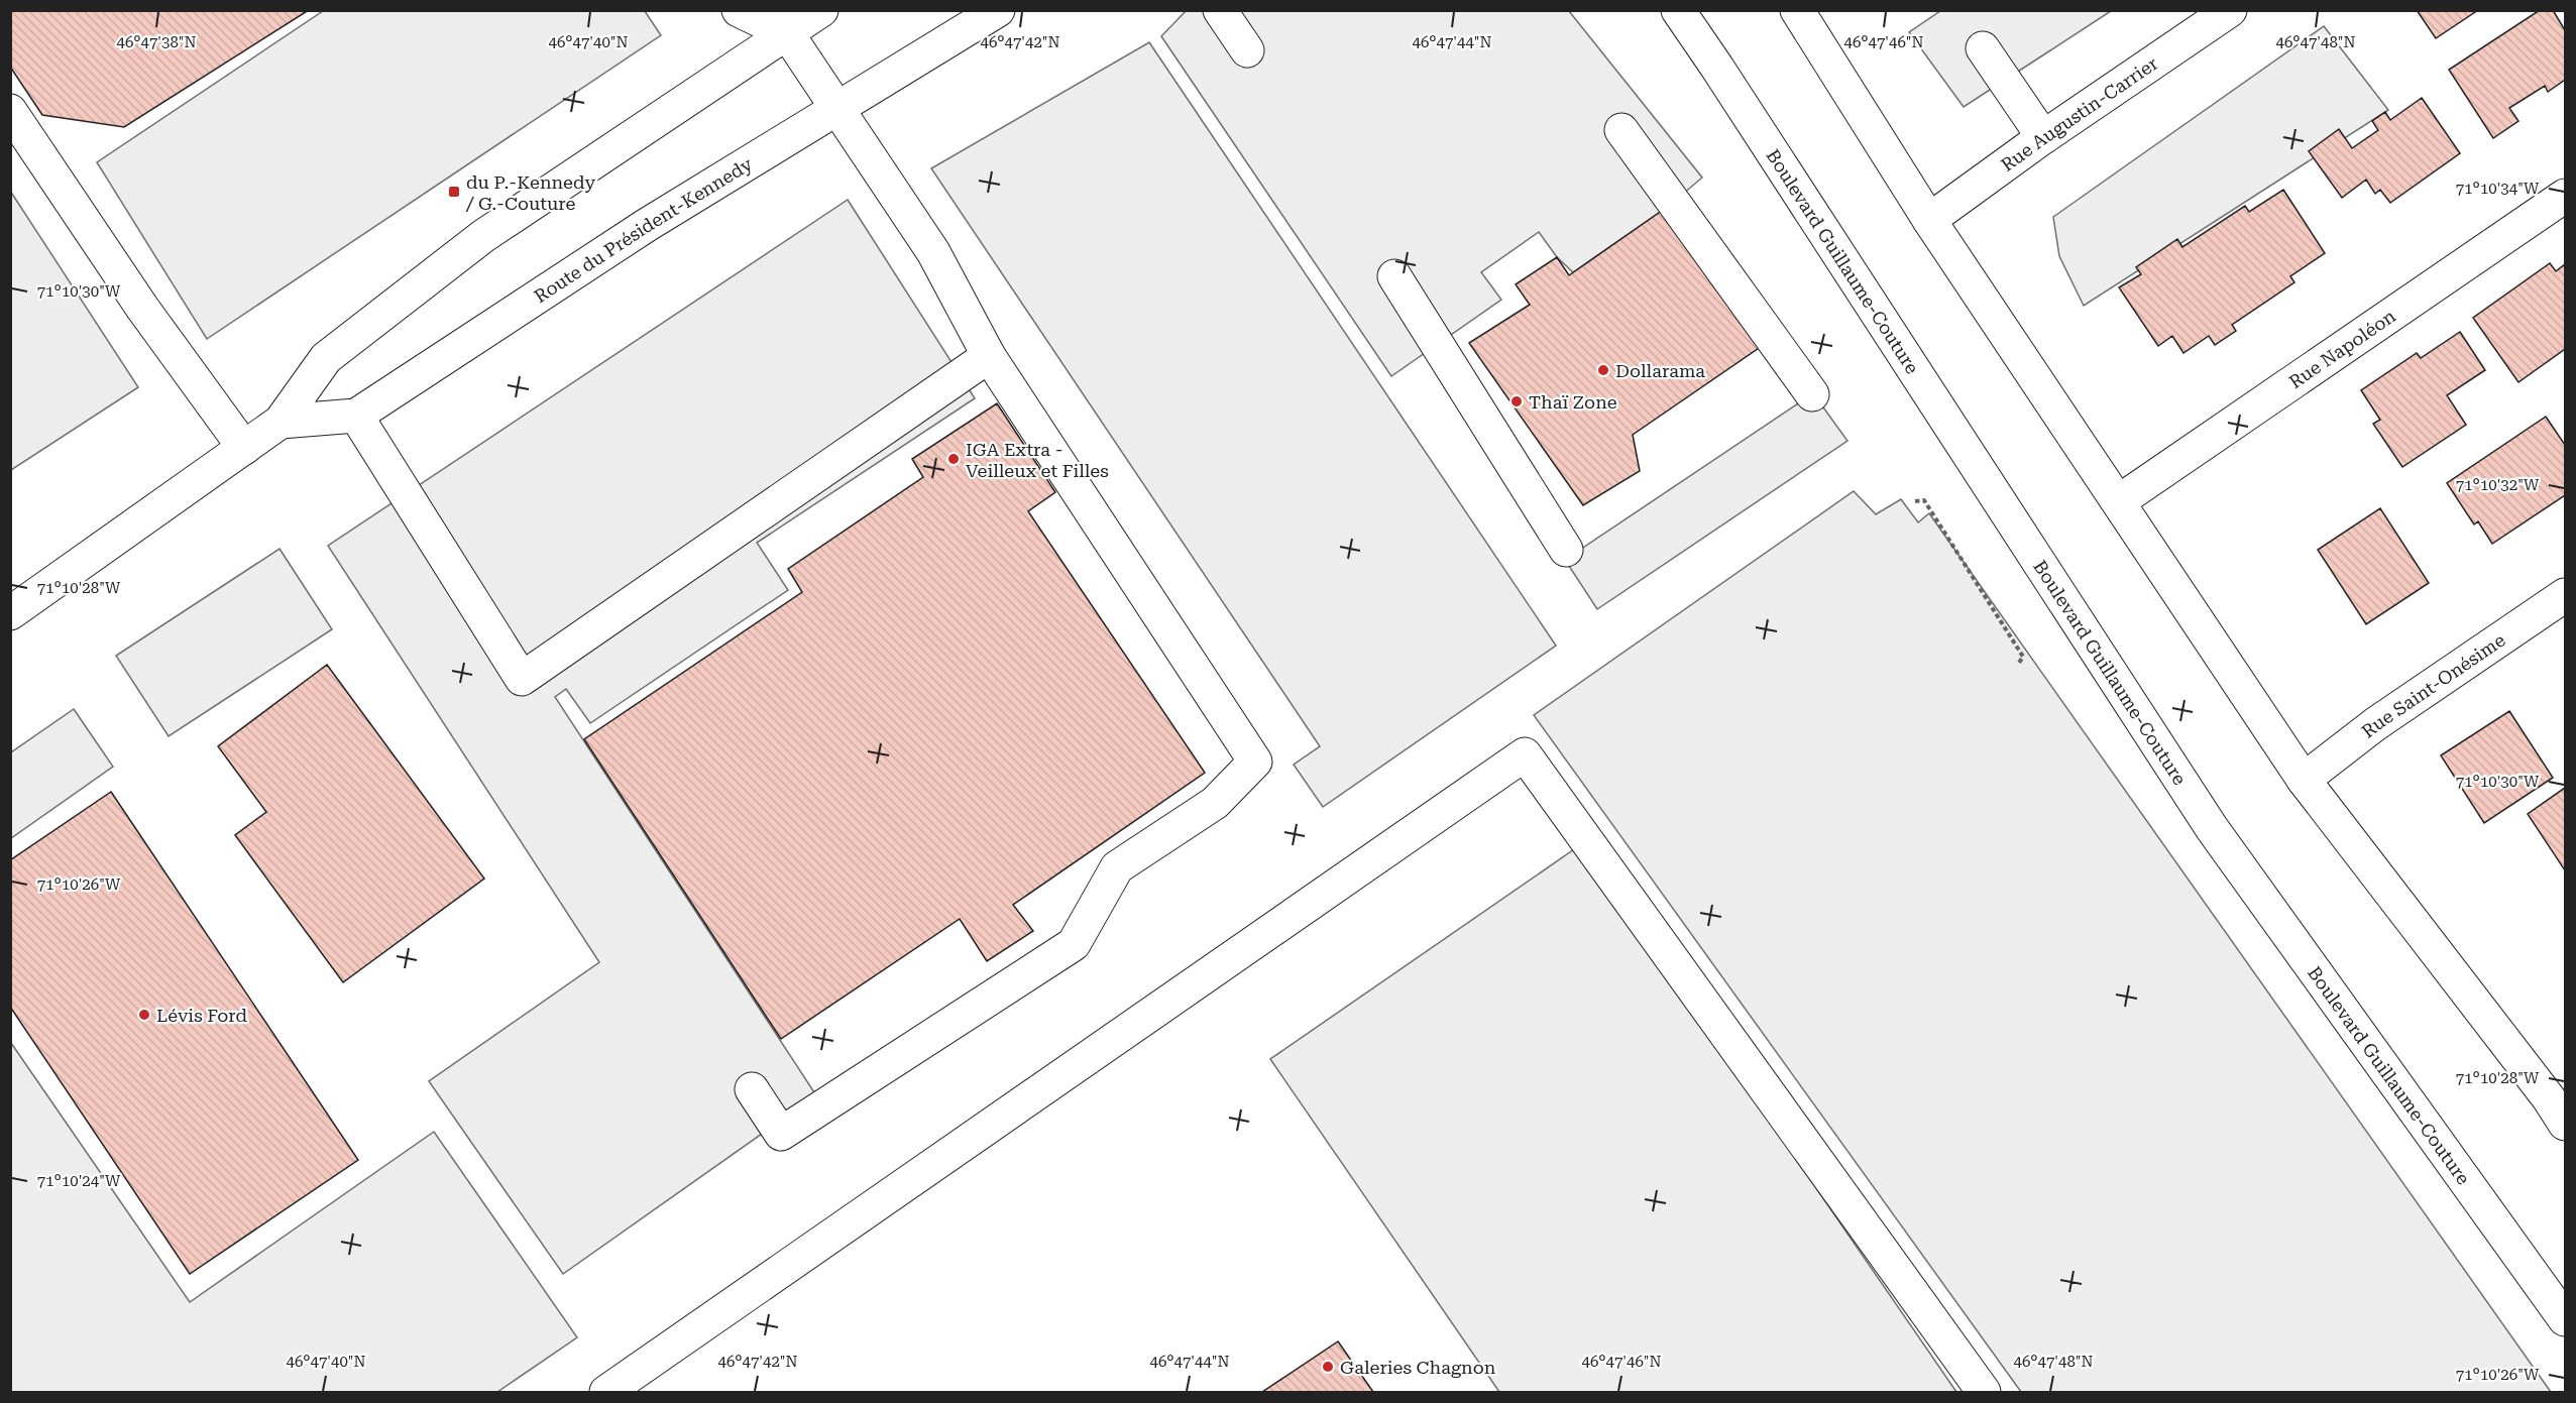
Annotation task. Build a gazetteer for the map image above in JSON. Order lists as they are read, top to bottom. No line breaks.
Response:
{"streets":{"main road":["Rue Augustin-Carrier","Route du Président-Kennedy","Boulevard Guillaume-Couture","Rue Napoléon","Rue Saint-Onésime"]},"places":{"transit":["du P.-Kennedy / G.-Couture"],"other":["Dollarama","Thaï Zone","IGA Extra - Veilleux et Filles","Lévis Ford","Galeries Chagnon"]},"coordinates":["46°47'38\"N","46°47'40\"N","46°47'42\"N","46°47'44\"N","46°47'46\"N","46°47'48\"N","71°10'34\"W","71°10'30\"W","71°10'32\"W","71°10'28\"W","71°10'26\"W","71°10'24\"W"]}
